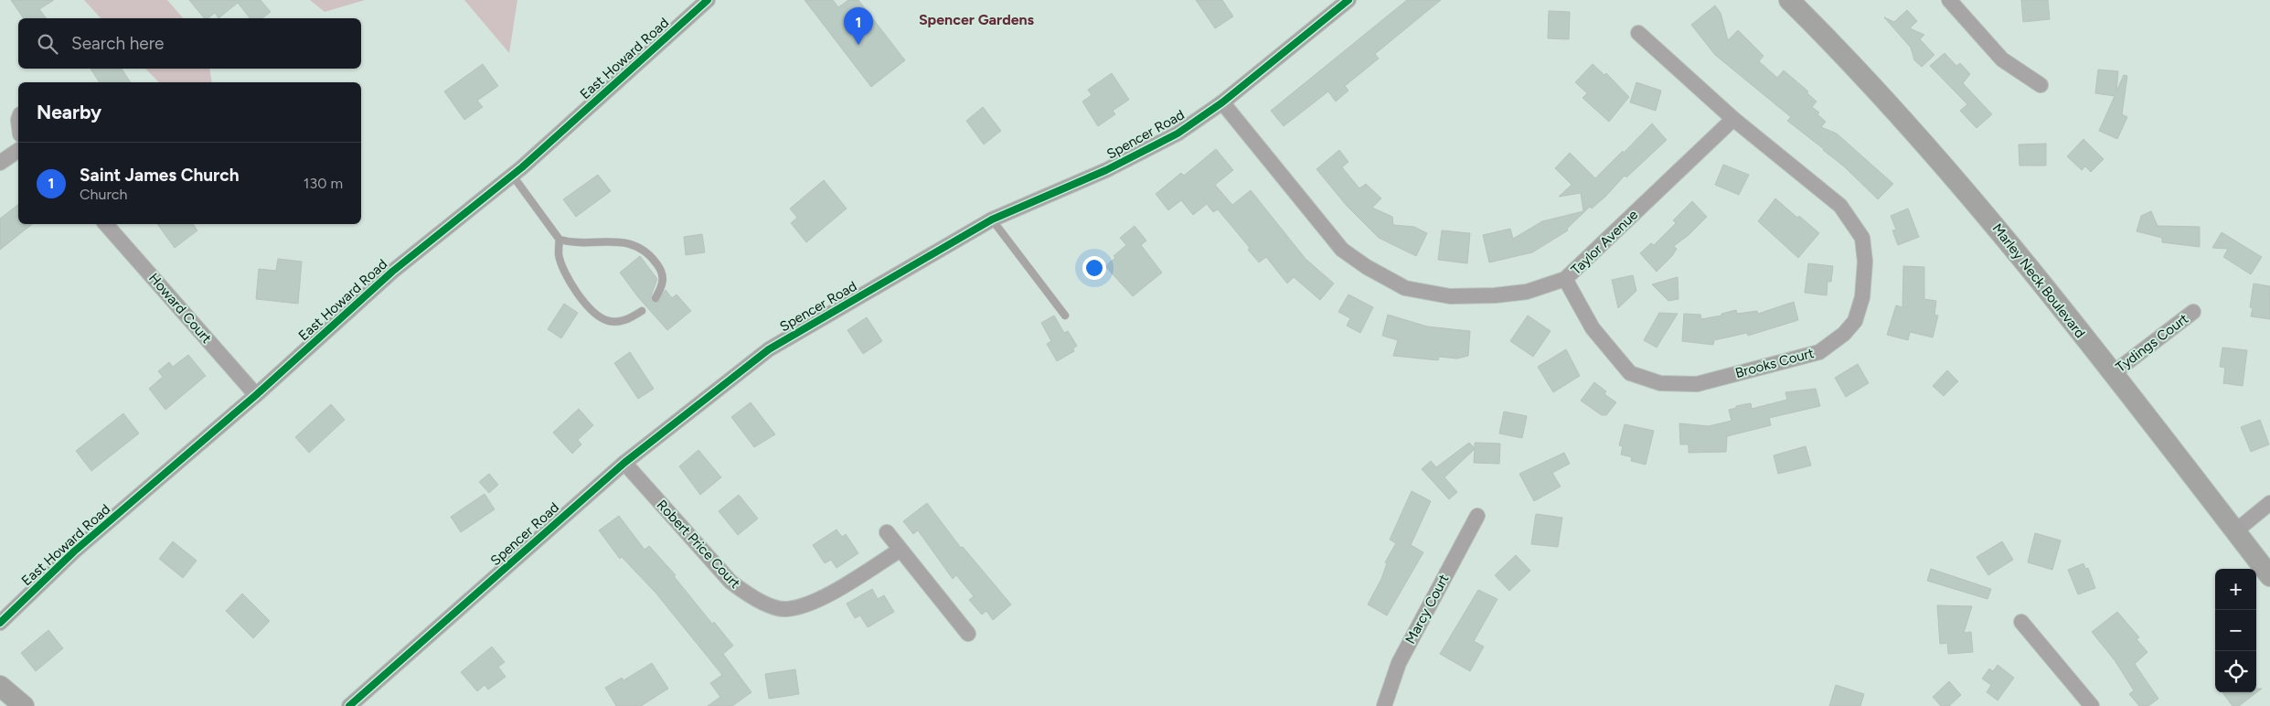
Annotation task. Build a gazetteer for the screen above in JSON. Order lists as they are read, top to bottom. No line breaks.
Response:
{"streets":{"main road":["Marley Neck Boulevard"],"street":["East Howard Road","Spencer Road","Taylor Avenue","Howard Court","Tydings Court","Brooks Court","Robert Price Court","Marcy Court"]},"crossings":[["East Howard Road","Howard Court"],["Spencer Road","Taylor Avenue"],["Spencer Road","Robert Price Court"],["Taylor Avenue","Brooks Court"],["Marley Neck Boulevard","Tydings Court"]],"districts":["Spencer Gardens"],"page":{"pins":"1","search":"Search here","heading":"Nearby","list":[{"mark":"1","name":"Saint James Church","note":"Church","value":"130 m"}],"map_buttons":["+","−"]}}
